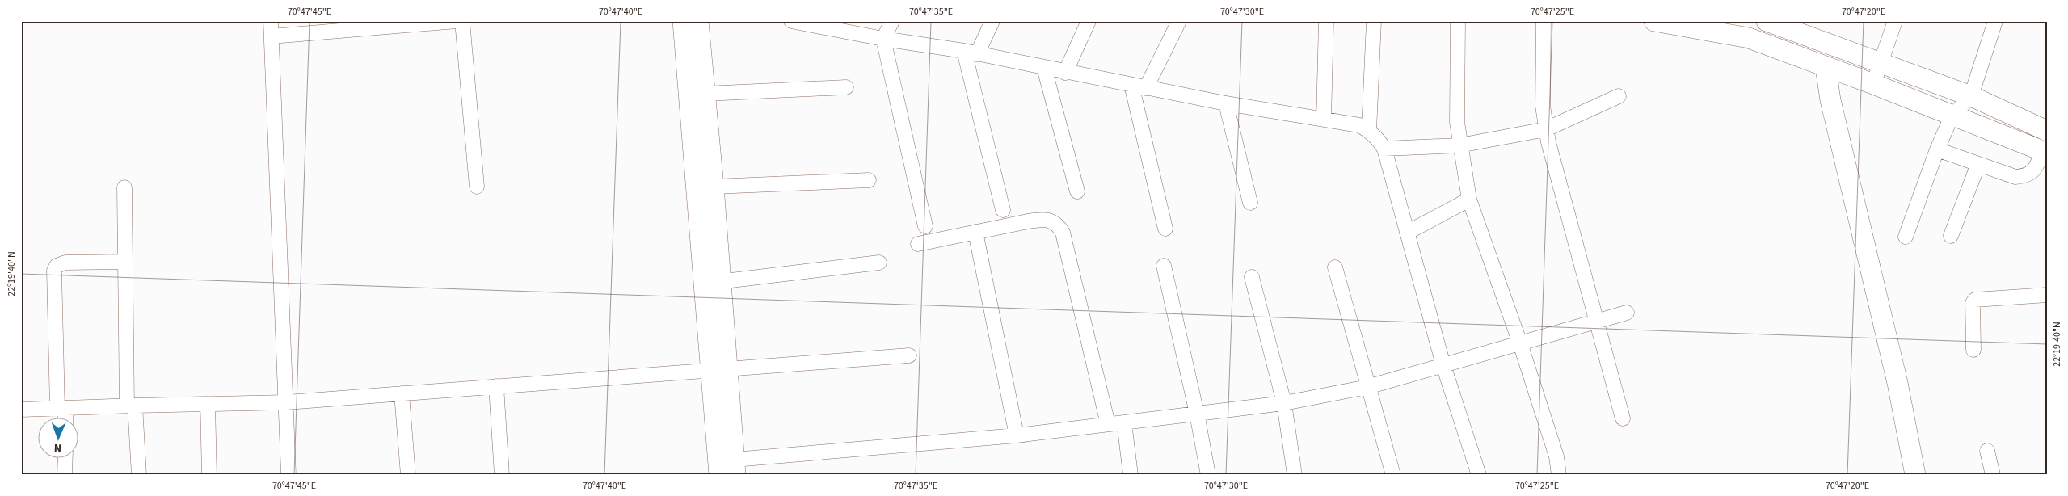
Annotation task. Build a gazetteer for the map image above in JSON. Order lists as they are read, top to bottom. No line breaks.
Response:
{"north":"bottom","coordinates":["70°47'45\"E","70°47'40\"E","70°47'35\"E","70°47'30\"E","70°47'25\"E","70°47'20\"E","22°19'40\"N"]}
